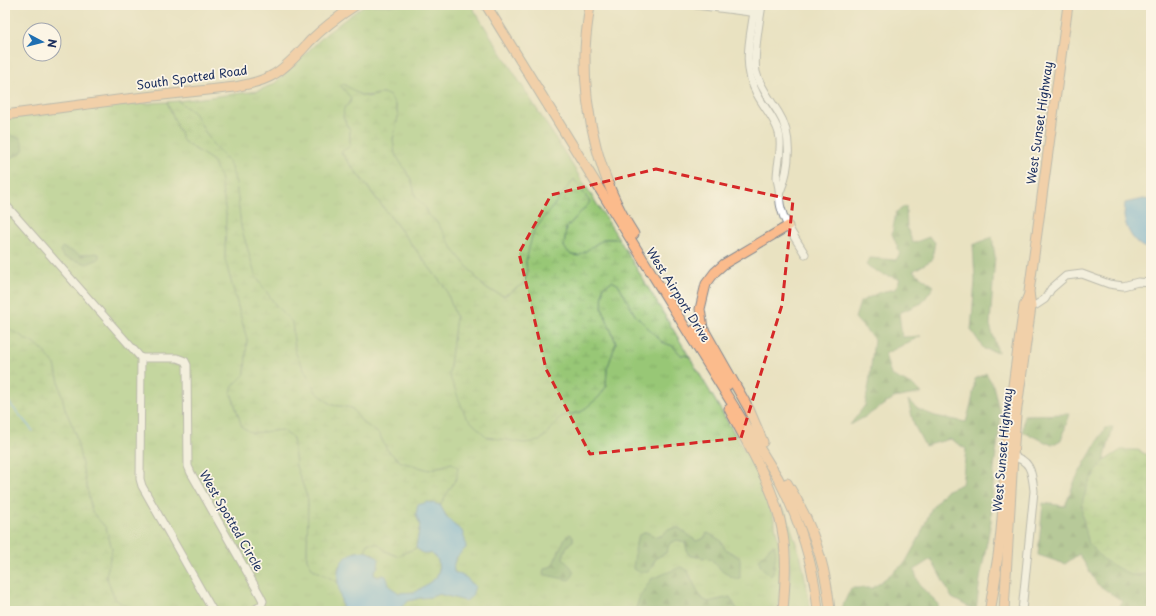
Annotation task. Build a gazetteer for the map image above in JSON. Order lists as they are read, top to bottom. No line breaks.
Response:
{"streets":{"main road":["South Spotted Road","West Sunset Highway","West Airport Drive"],"street":["West Spotted Circle"]},"north":"right"}
